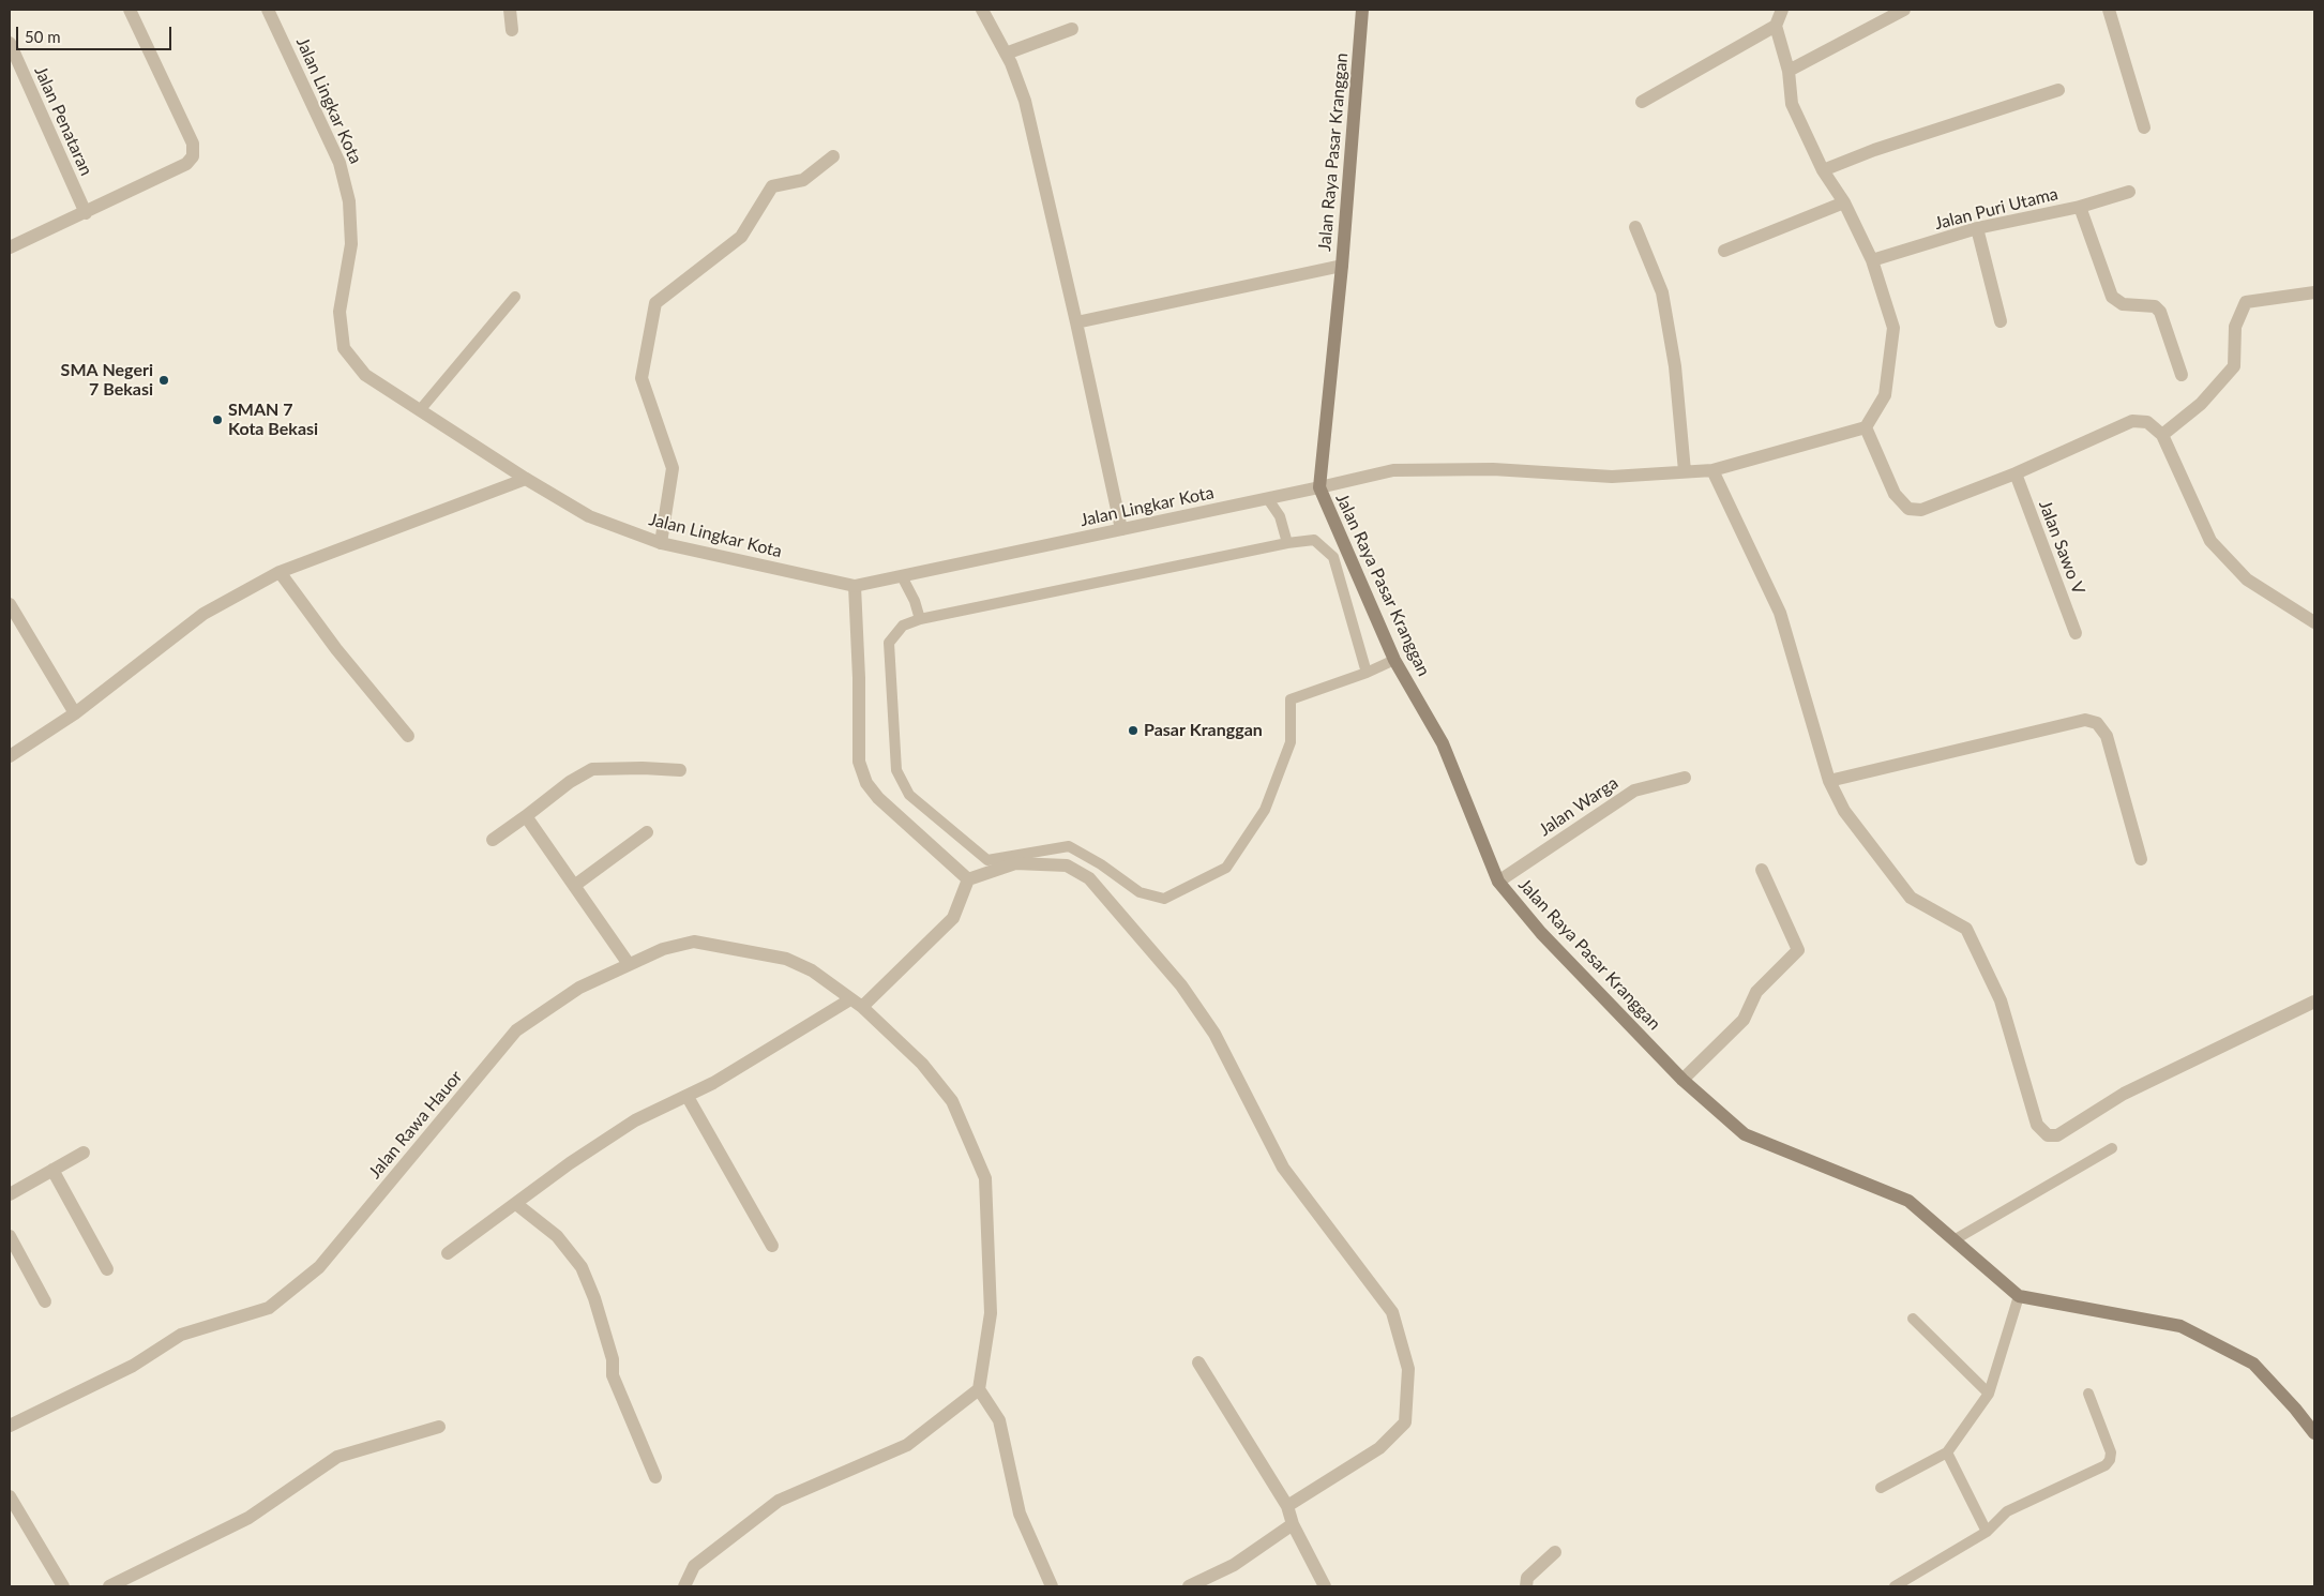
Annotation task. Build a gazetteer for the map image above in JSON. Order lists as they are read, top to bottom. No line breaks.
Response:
{"streets":{"main road":["Jalan Raya Pasar Kranggan"],"street":["Jalan Lingkar Kota","Jalan Penataran","Jalan Puri Utama","Jalan Sawo V","Jalan Warga","Jalan Rawa Hauor"]},"crossings":[["Jalan Lingkar Kota","Jalan Raya Pasar Kranggan"],["Jalan Raya Pasar Kranggan","Jalan Warga"]],"places":["SMA Negeri 7 Bekasi","SMAN 7 Kota Bekasi","Pasar Kranggan"],"scale_bar":"50 m"}
